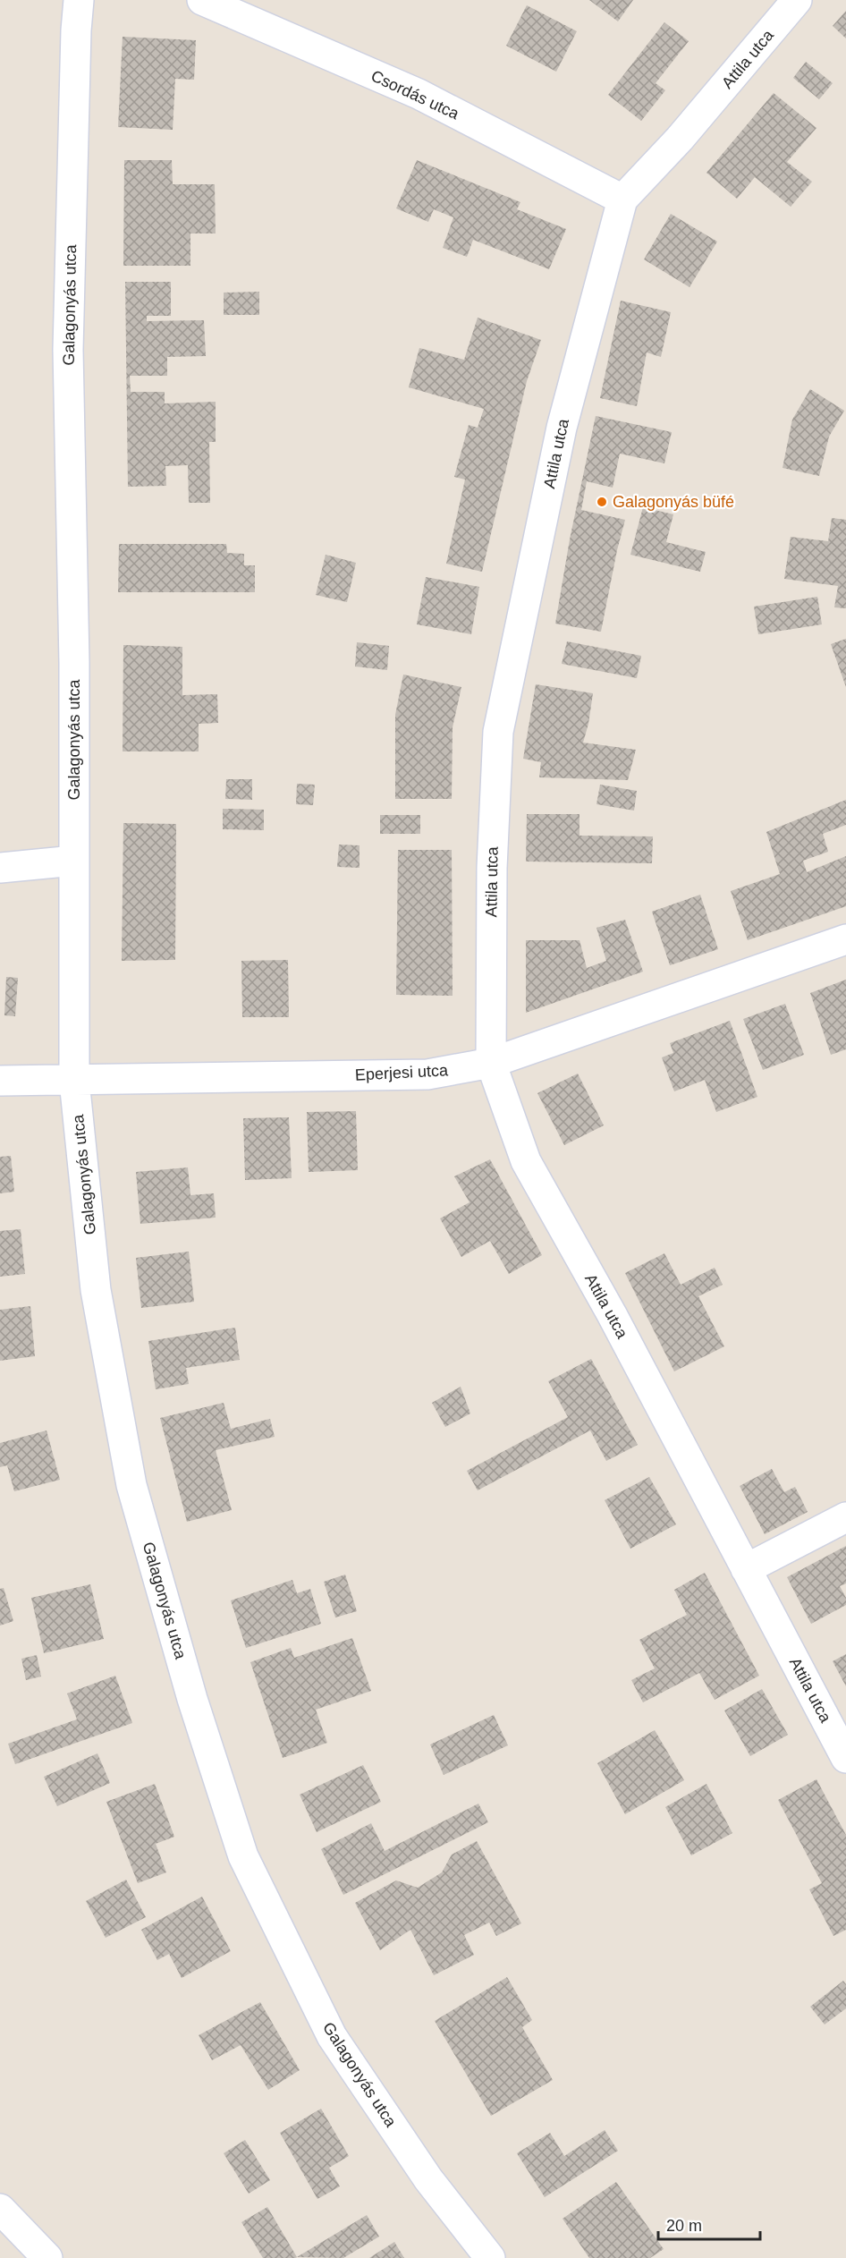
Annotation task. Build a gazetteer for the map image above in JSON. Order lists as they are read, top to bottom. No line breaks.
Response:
{"streets":{"street":["Attila utca","Csordás utca","Galagonyás utca","Eperjesi utca"]},"crossings":[["Attila utca","Csordás utca"],["Attila utca","Eperjesi utca"],["Galagonyás utca","Eperjesi utca"]],"places":["Galagonyás büfé"],"scale_bar":"20 m"}
